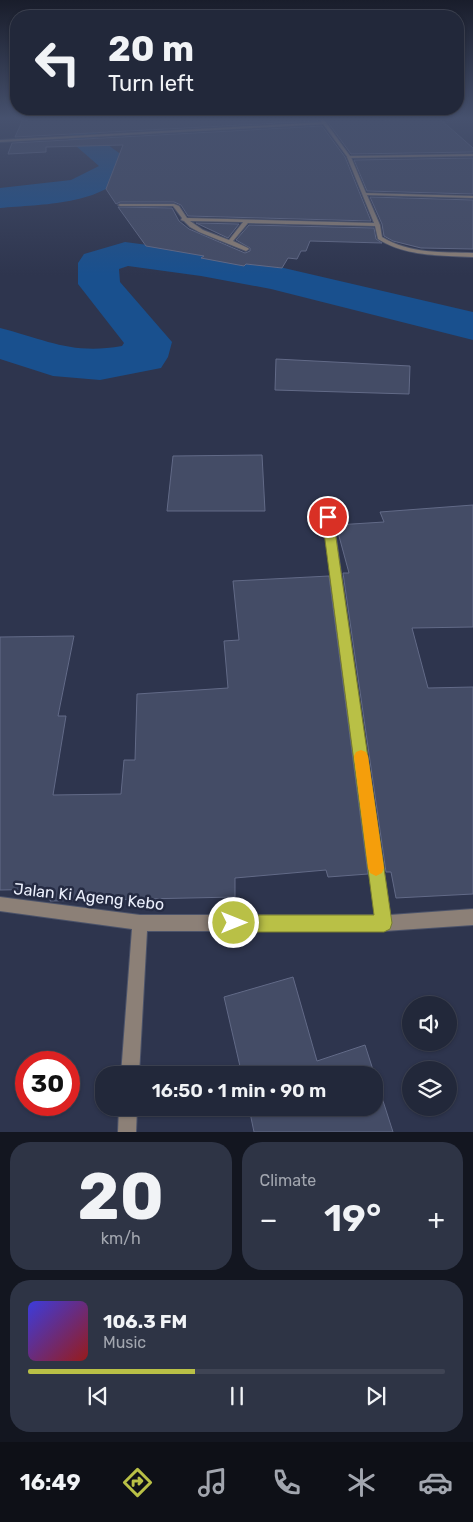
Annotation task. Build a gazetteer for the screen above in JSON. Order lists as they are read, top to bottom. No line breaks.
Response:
{"streets":{"street":["Jalan Ki Ageng Kebo"]},"page":{"turn":["20 m","Turn left"],"limit":"30","trip":"16:50 · 1 min · 90 m","tile":[["20","km/h"],"Climate"],"heat":["−","19°","+"],"song":["106.3 FM","Music"],"tabs":"16:49"}}
